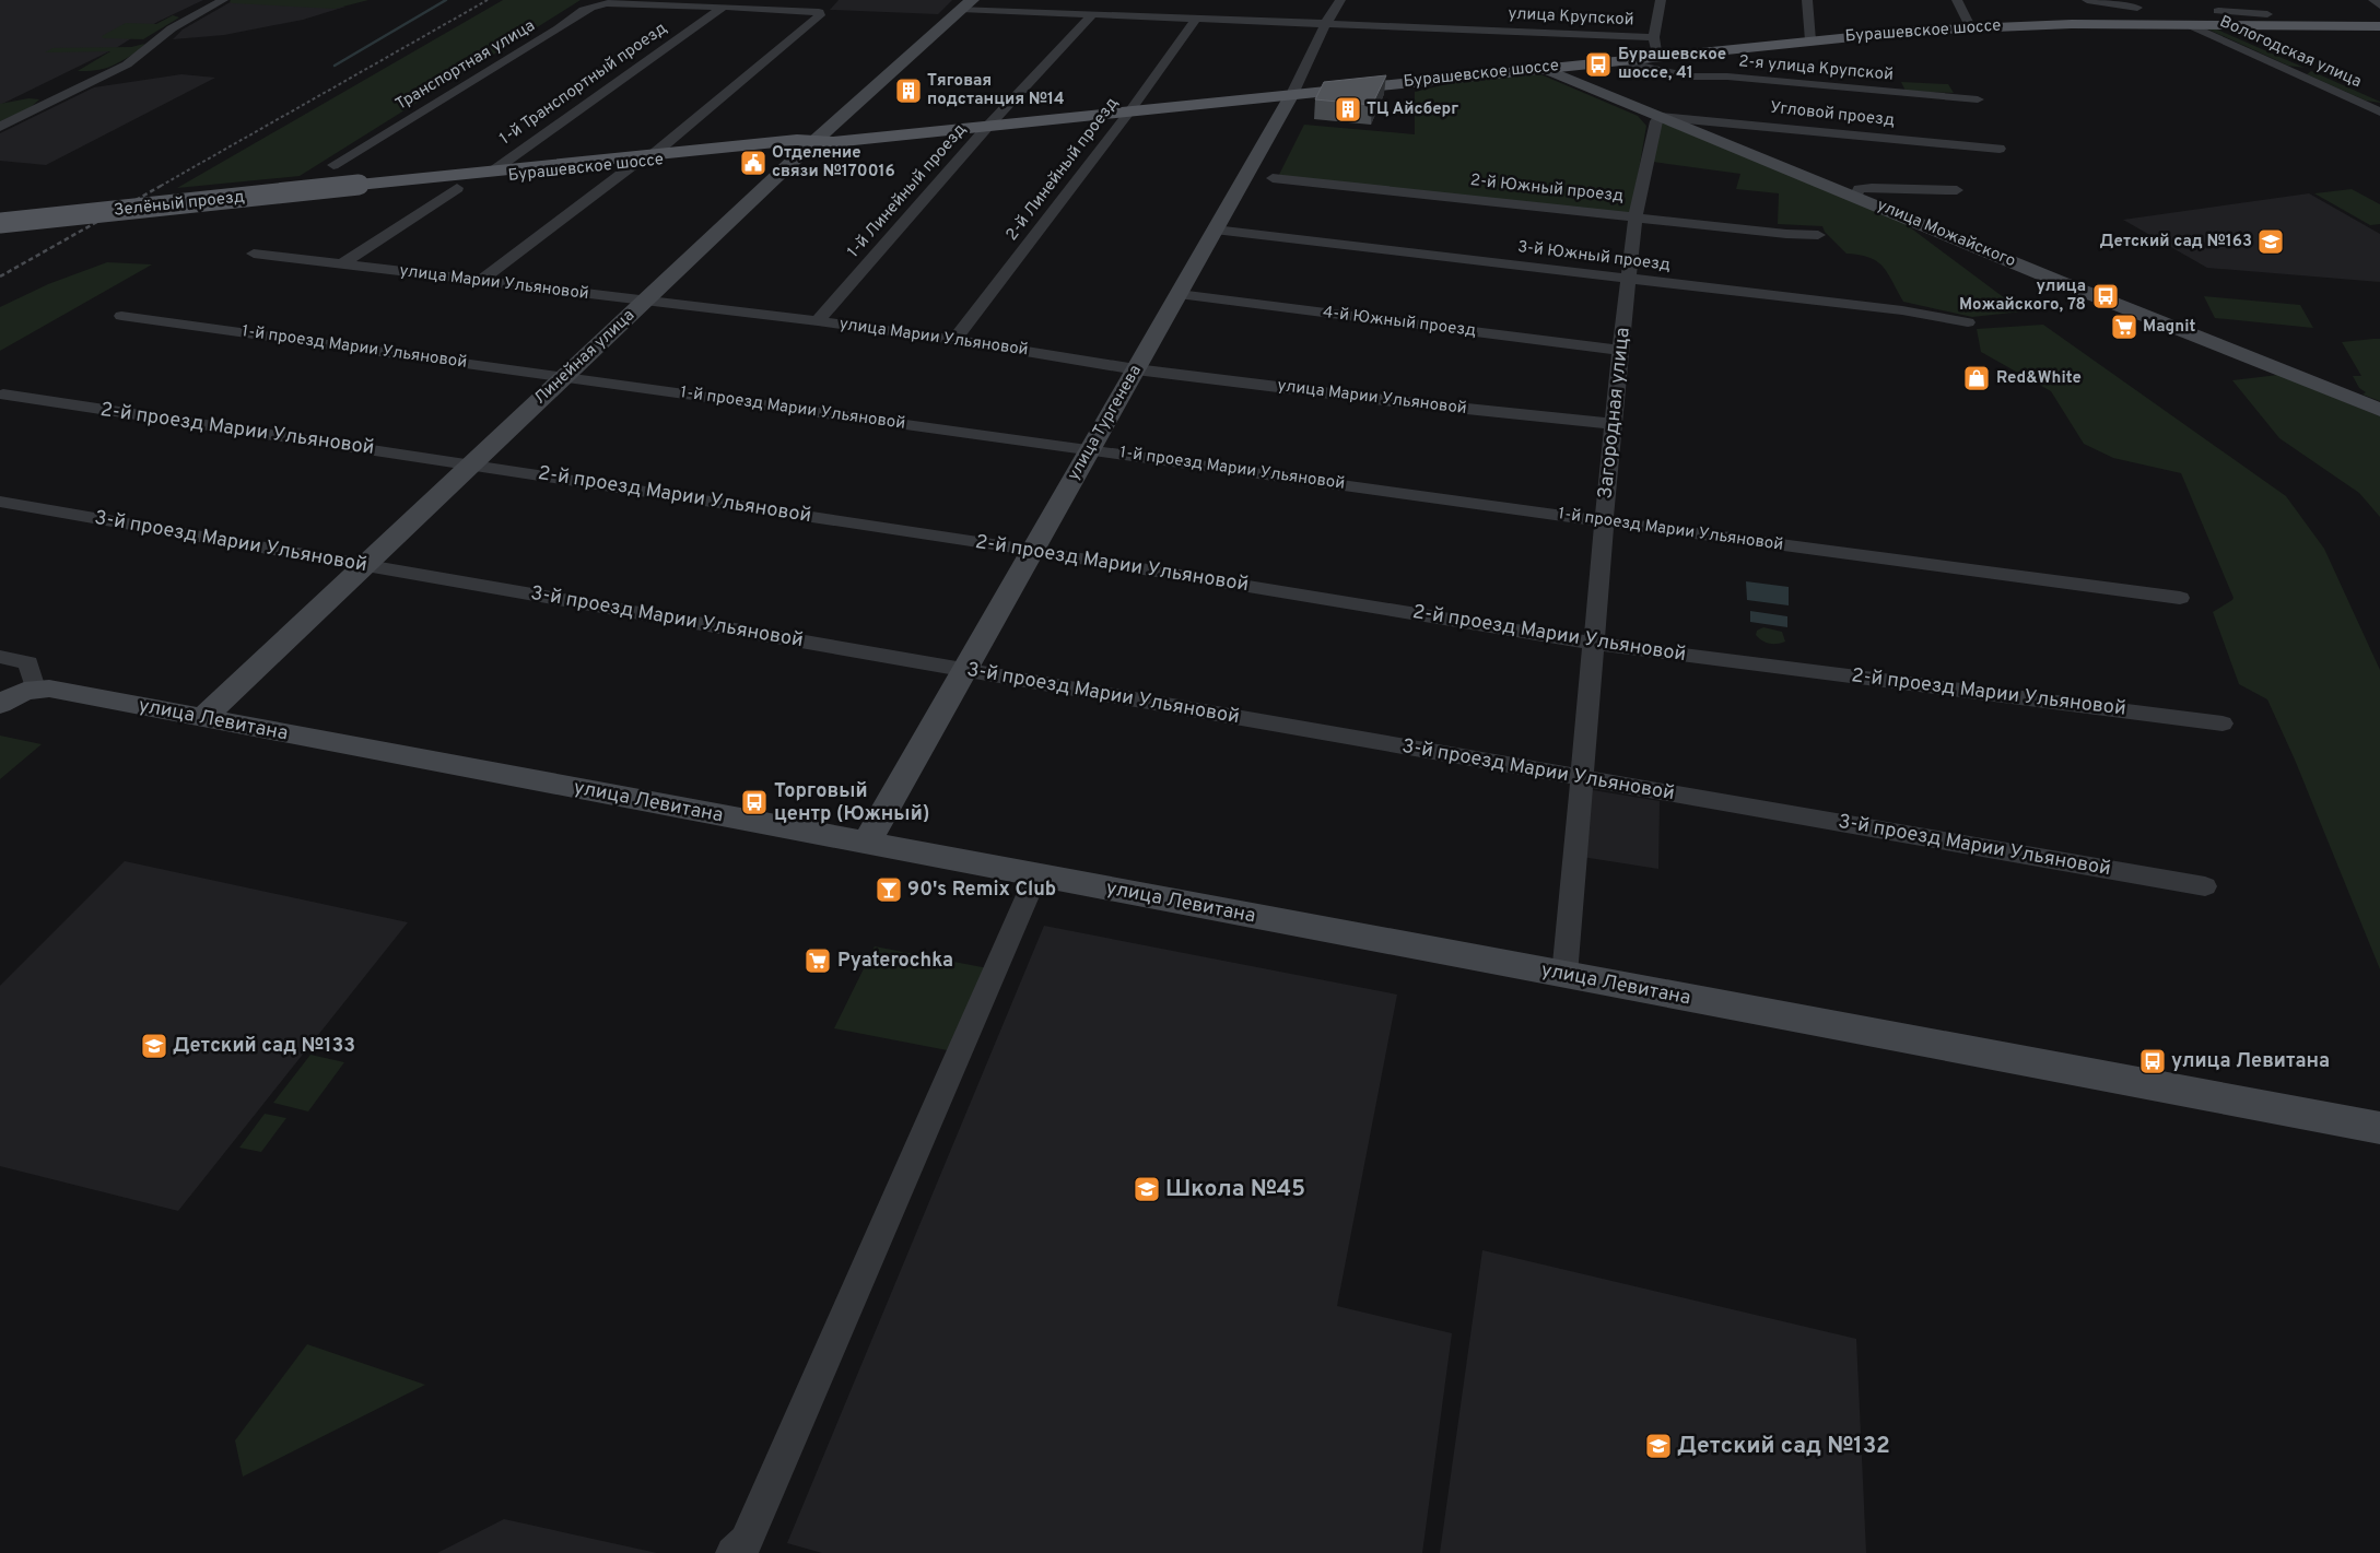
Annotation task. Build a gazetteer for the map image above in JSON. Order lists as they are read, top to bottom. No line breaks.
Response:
{"streets":{"main road":["Бурашевское шоссе","Зелёный проезд","улица Можайского","Линейная улица","улица Тургенева","улица Левитана"],"street":["улица Крупской","Вологодская улица","Транспортная улица","2-я улица Крупской","1-й Транспортный проезд","Угловой проезд","2-й Линейный проезд","2-й Южный проезд","1-й Линейный проезд","3-й Южный проезд","улица Марии Ульяновой","4-й Южный проезд","1-й проезд Марии Ульяновой","Загородная улица","2-й проезд Марии Ульяновой","3-й проезд Марии Ульяновой"]},"crossings":[["улица Крупской","2-й Линейный проезд"],["улица Крупской","1-й Линейный проезд"],["улица Крупской","Линейная улица"],["улица Крупской","улица Тургенева"],["Бурашевское шоссе","Вологодская улица"],["Бурашевское шоссе","2-я улица Крупской"],["Бурашевское шоссе","1-й Транспортный проезд"],["Бурашевское шоссе","2-й Линейный проезд"],["Бурашевское шоссе","1-й Линейный проезд"],["Бурашевское шоссе","Зелёный проезд"],["Бурашевское шоссе","улица Можайского"],["Бурашевское шоссе","Линейная улица"],["Бурашевское шоссе","улица Тургенева"],["Угловой проезд","улица Можайского"],["Угловой проезд","Загородная улица"],["2-й Линейный проезд","улица Марии Ульяновой"],["2-й Южный проезд","Загородная улица"],["1-й Линейный проезд","улица Марии Ульяновой"],["улица Можайского","Загородная улица"],["3-й Южный проезд","Загородная улица"],["3-й Южный проезд","улица Тургенева"],["улица Марии Ульяновой","Линейная улица"],["улица Марии Ульяновой","Загородная улица"],["улица Марии Ульяновой","улица Тургенева"],["4-й Южный проезд","Загородная улица"],["4-й Южный проезд","улица Тургенева"],["1-й проезд Марии Ульяновой","Линейная улица"],["1-й проезд Марии Ульяновой","Загородная улица"],["1-й проезд Марии Ульяновой","улица Тургенева"],["Линейная улица","2-й проезд Марии Ульяновой"],["Линейная улица","3-й проезд Марии Ульяновой"],["Линейная улица","улица Левитана"],["Загородная улица","2-й проезд Марии Ульяновой"],["Загородная улица","3-й проезд Марии Ульяновой"],["Загородная улица","улица Левитана"],["улица Тургенева","2-й проезд Марии Ульяновой"],["улица Тургенева","3-й проезд Марии Ульяновой"],["улица Тургенева","улица Левитана"]],"places":{"bus stop":["Бурашевское шоссе, 41","улица Можайского, 78","Торговый центр (Южный)","улица Левитана"],"building":["Тяговая подстанция №14","ТЦ Айсберг"],"public building":["Отделение связи №170016"],"school or university":["Детский сад №163","Детский сад №133","Школа №45","Детский сад №132"],"supermarket":["Magnit","Pyaterochka"],"shop":["Red&White"],"bar":["90's Remix Club"]}}
